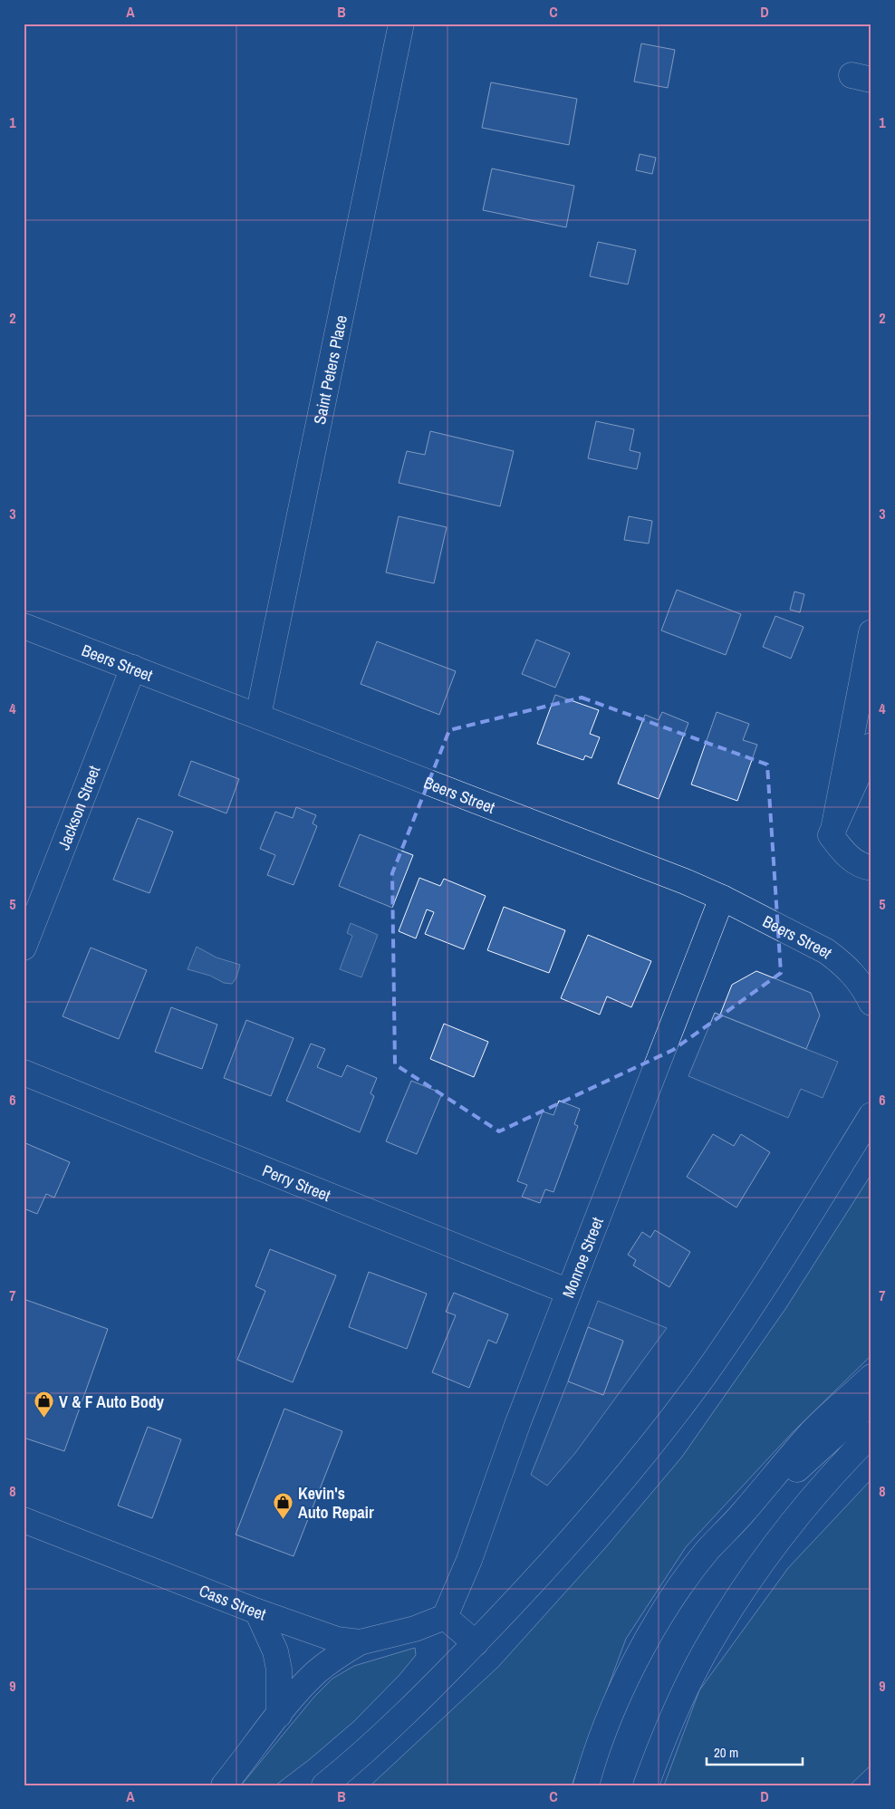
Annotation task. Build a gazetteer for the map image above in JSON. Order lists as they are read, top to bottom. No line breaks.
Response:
{"streets":{"main road":["Saint Peters Place","Beers Street","Jackson Street","Perry Street","Monroe Street","Cass Street"]},"crossings":[["Saint Peters Place","Beers Street"],["Beers Street","Jackson Street"],["Beers Street","Monroe Street"],["Perry Street","Monroe Street"],["Monroe Street","Cass Street"]],"places":{"shop":["V & F Auto Body","Kevin's Auto Repair"]},"scale_bar":"20 m","grid":{"columns":["A","B","C","D"],"rows":["1","2","3","4","5","6","7","8","9"]}}
